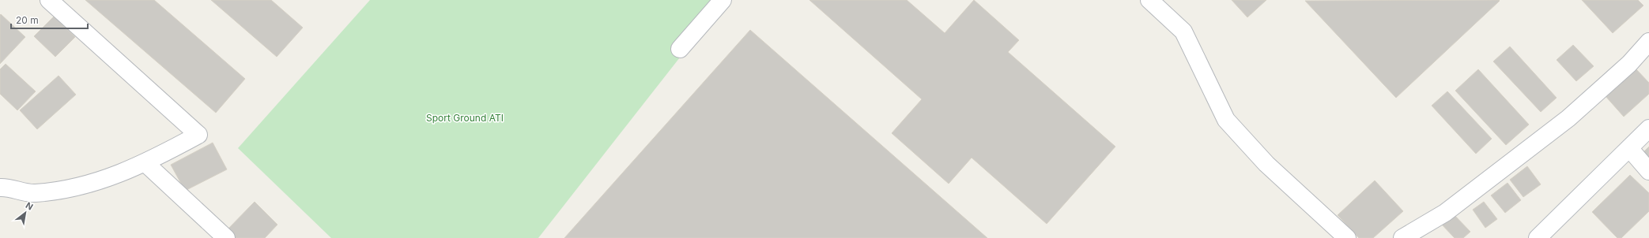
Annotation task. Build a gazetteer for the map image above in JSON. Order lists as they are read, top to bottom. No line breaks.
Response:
{"parks":["Sport Ground ATI"],"scale_bar":"20 m","north":"top right"}
